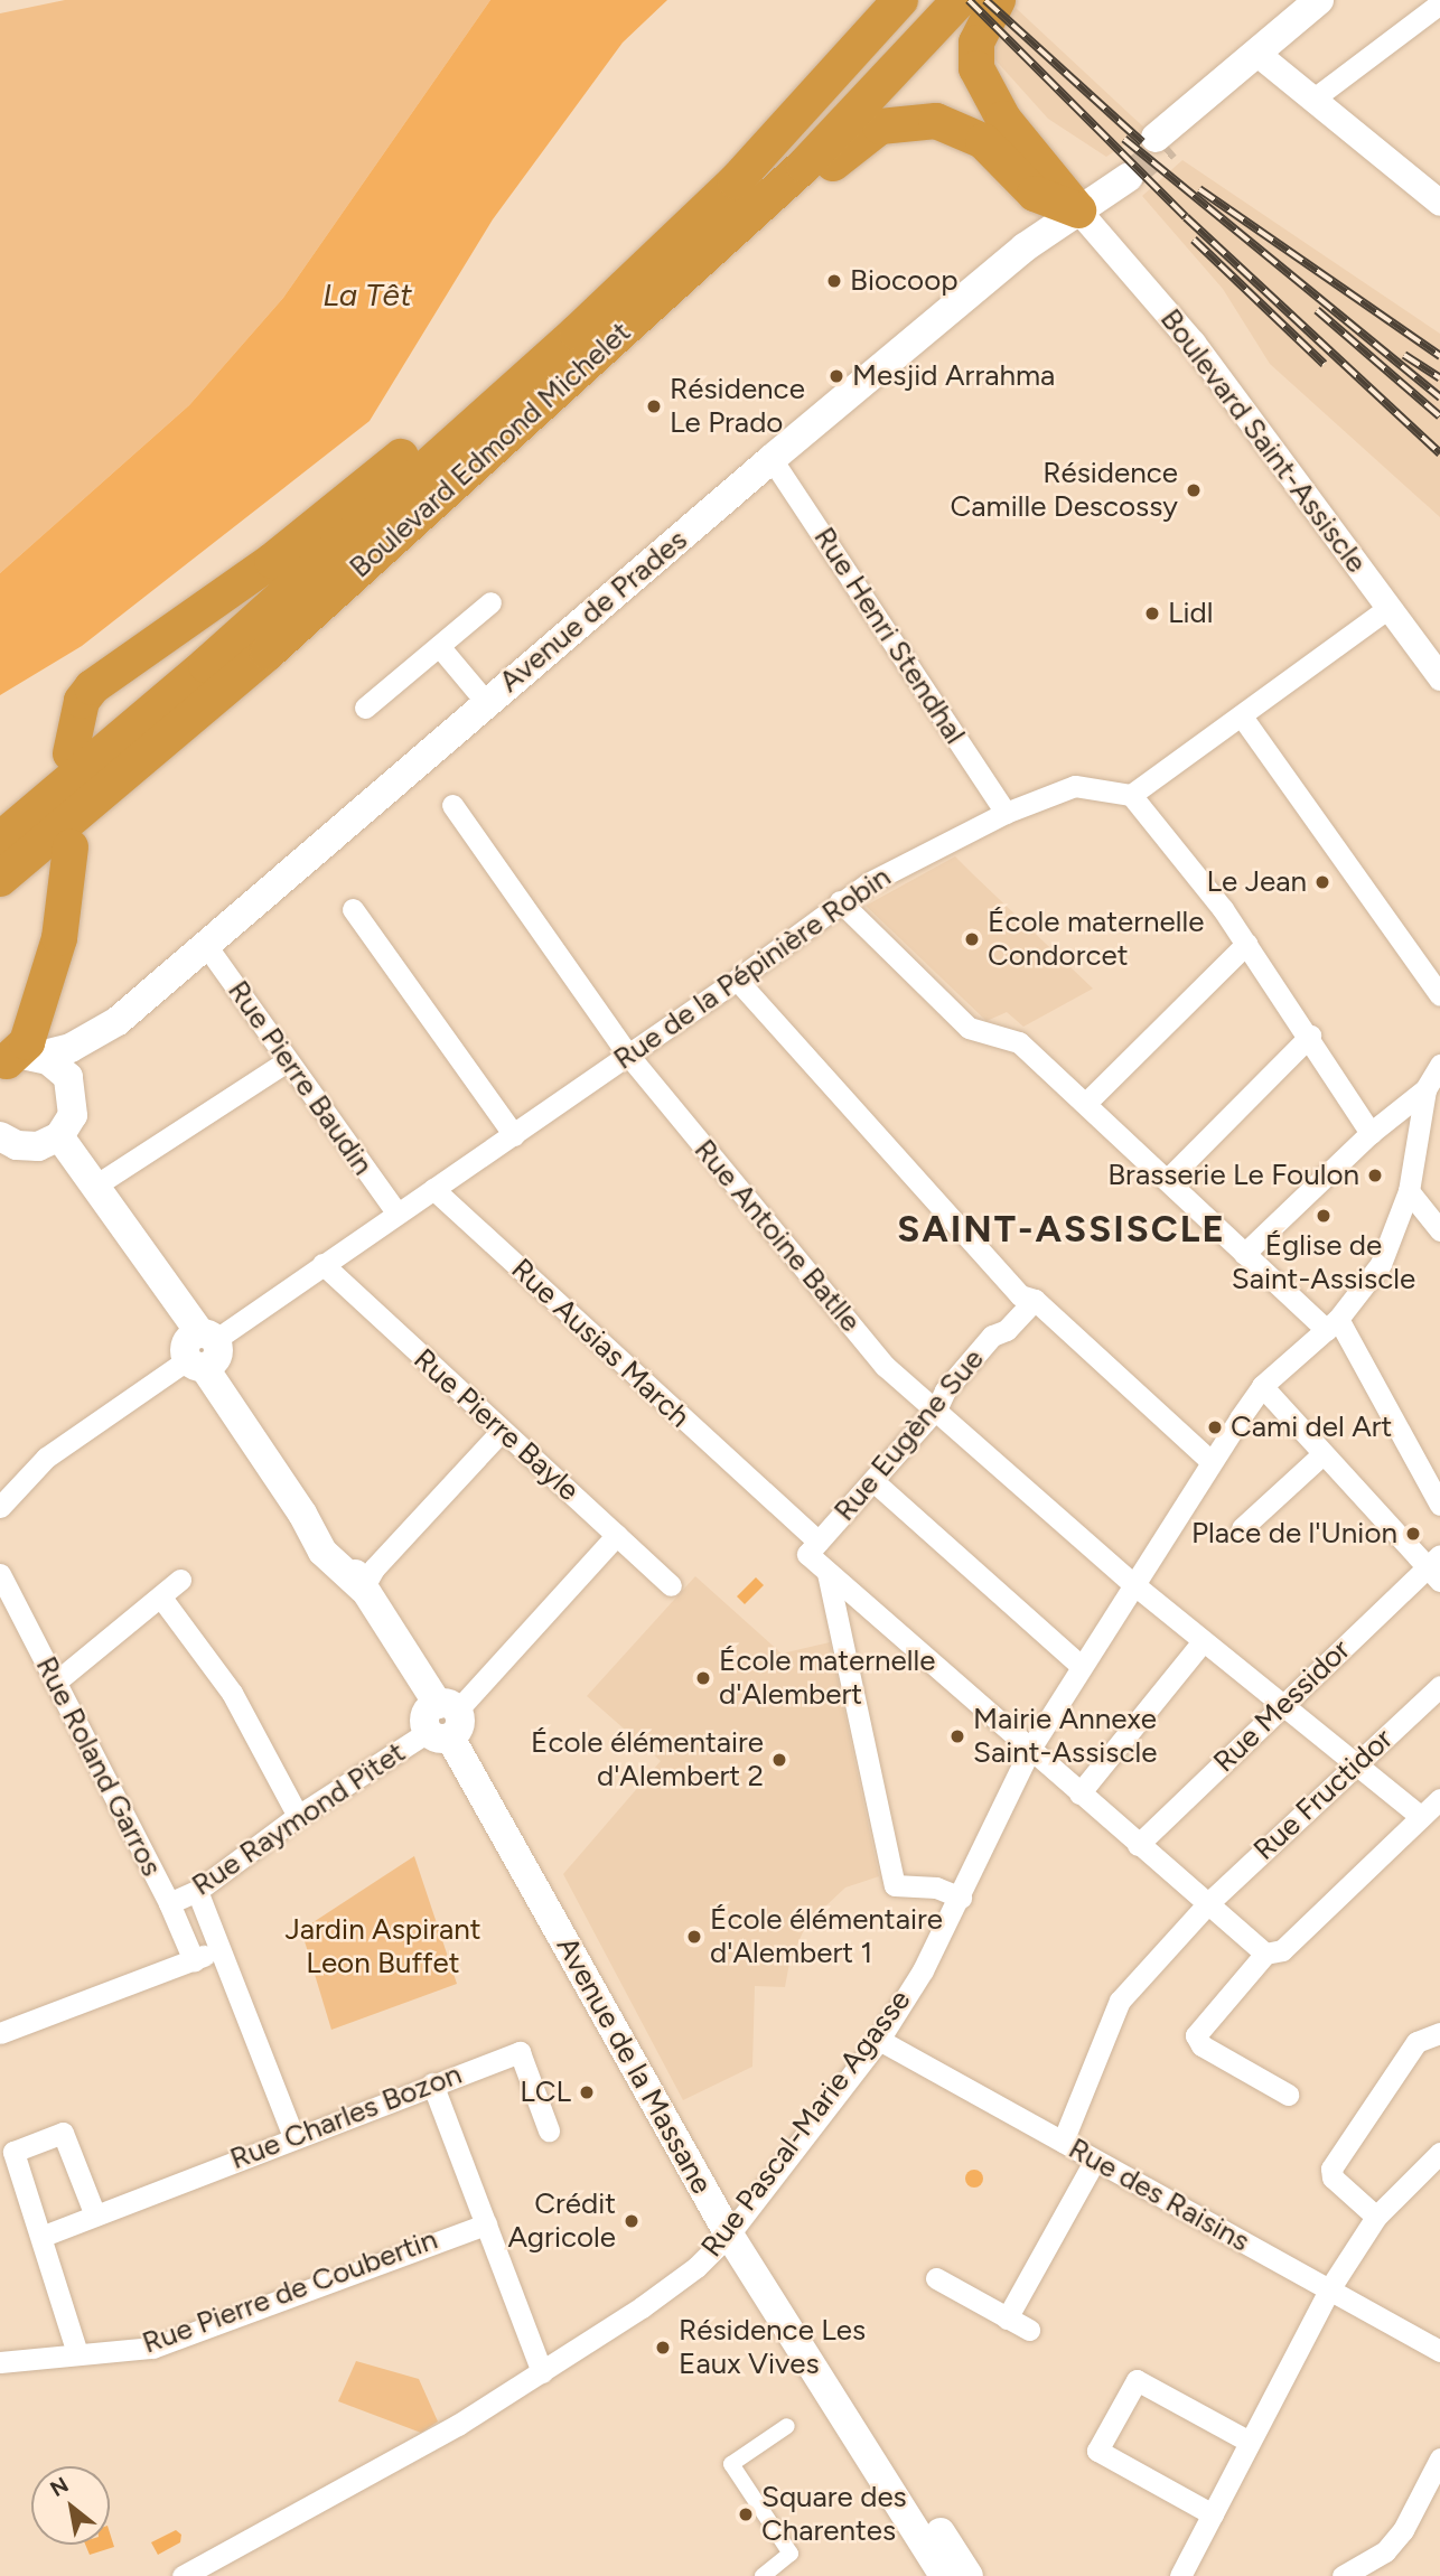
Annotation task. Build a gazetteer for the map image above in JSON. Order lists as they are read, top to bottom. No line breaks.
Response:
{"streets":{"highway":["Boulevard Edmond Michelet"],"main road":["Avenue de Prades","Avenue de la Massane"],"street":["Boulevard Saint-Assiscle","Rue Henri Stendhal","Rue de la Pépinière Robin","Rue Pierre Baudin","Rue Antoine Batlle","Rue Ausias March","Rue Pierre Bayle","Rue Eugène Sue","Rue Messidor","Rue Roland Garros","Rue Fructidor","Rue Raymond Pitet","Rue Charles Bozon","Rue Pascal-Marie Agasse","Rue des Raisins","Rue Pierre de Coubertin"]},"crossings":[["Boulevard Saint-Assiscle","Avenue de Prades"],["Avenue de Prades","Rue Henri Stendhal"],["Avenue de Prades","Rue Pierre Baudin"],["Rue Henri Stendhal","Rue de la Pépinière Robin"],["Rue de la Pépinière Robin","Rue Pierre Baudin"],["Rue de la Pépinière Robin","Rue Antoine Batlle"],["Rue de la Pépinière Robin","Rue Ausias March"],["Rue de la Pépinière Robin","Rue Pierre Bayle"],["Rue de la Pépinière Robin","Avenue de la Massane"],["Rue Antoine Batlle","Rue Eugène Sue"],["Rue Antoine Batlle","Rue Messidor"],["Rue Antoine Batlle","Rue Fructidor"],["Rue Antoine Batlle","Rue Pascal-Marie Agasse"],["Rue Ausias March","Rue Eugène Sue"],["Rue Pierre Bayle","Rue Raymond Pitet"],["Rue Roland Garros","Rue Raymond Pitet"],["Rue Roland Garros","Rue Charles Bozon"],["Rue Fructidor","Rue des Raisins"],["Rue Raymond Pitet","Avenue de la Massane"],["Avenue de la Massane","Rue Pascal-Marie Agasse"],["Rue Pascal-Marie Agasse","Rue des Raisins"]],"districts":["SAINT-ASSISCLE"],"water":["La Têt"],"parks":["Jardin Aspirant Leon Buffet"],"places":["Biocoop","Mesjid Arrahma","Résidence Le Prado","Résidence Camille Descossy","Lidl","Le Jean","École maternelle Condorcet","Brasserie Le Foulon","Église de Saint-Assiscle","Cami del Art","Place de l'Union","École maternelle d'Alembert","Mairie Annexe Saint-Assiscle","École élémentaire d'Alembert 2","École élémentaire d'Alembert 1","LCL","Crédit Agricole","Résidence Les Eaux Vives","Square des Charentes"],"north":"top left"}
